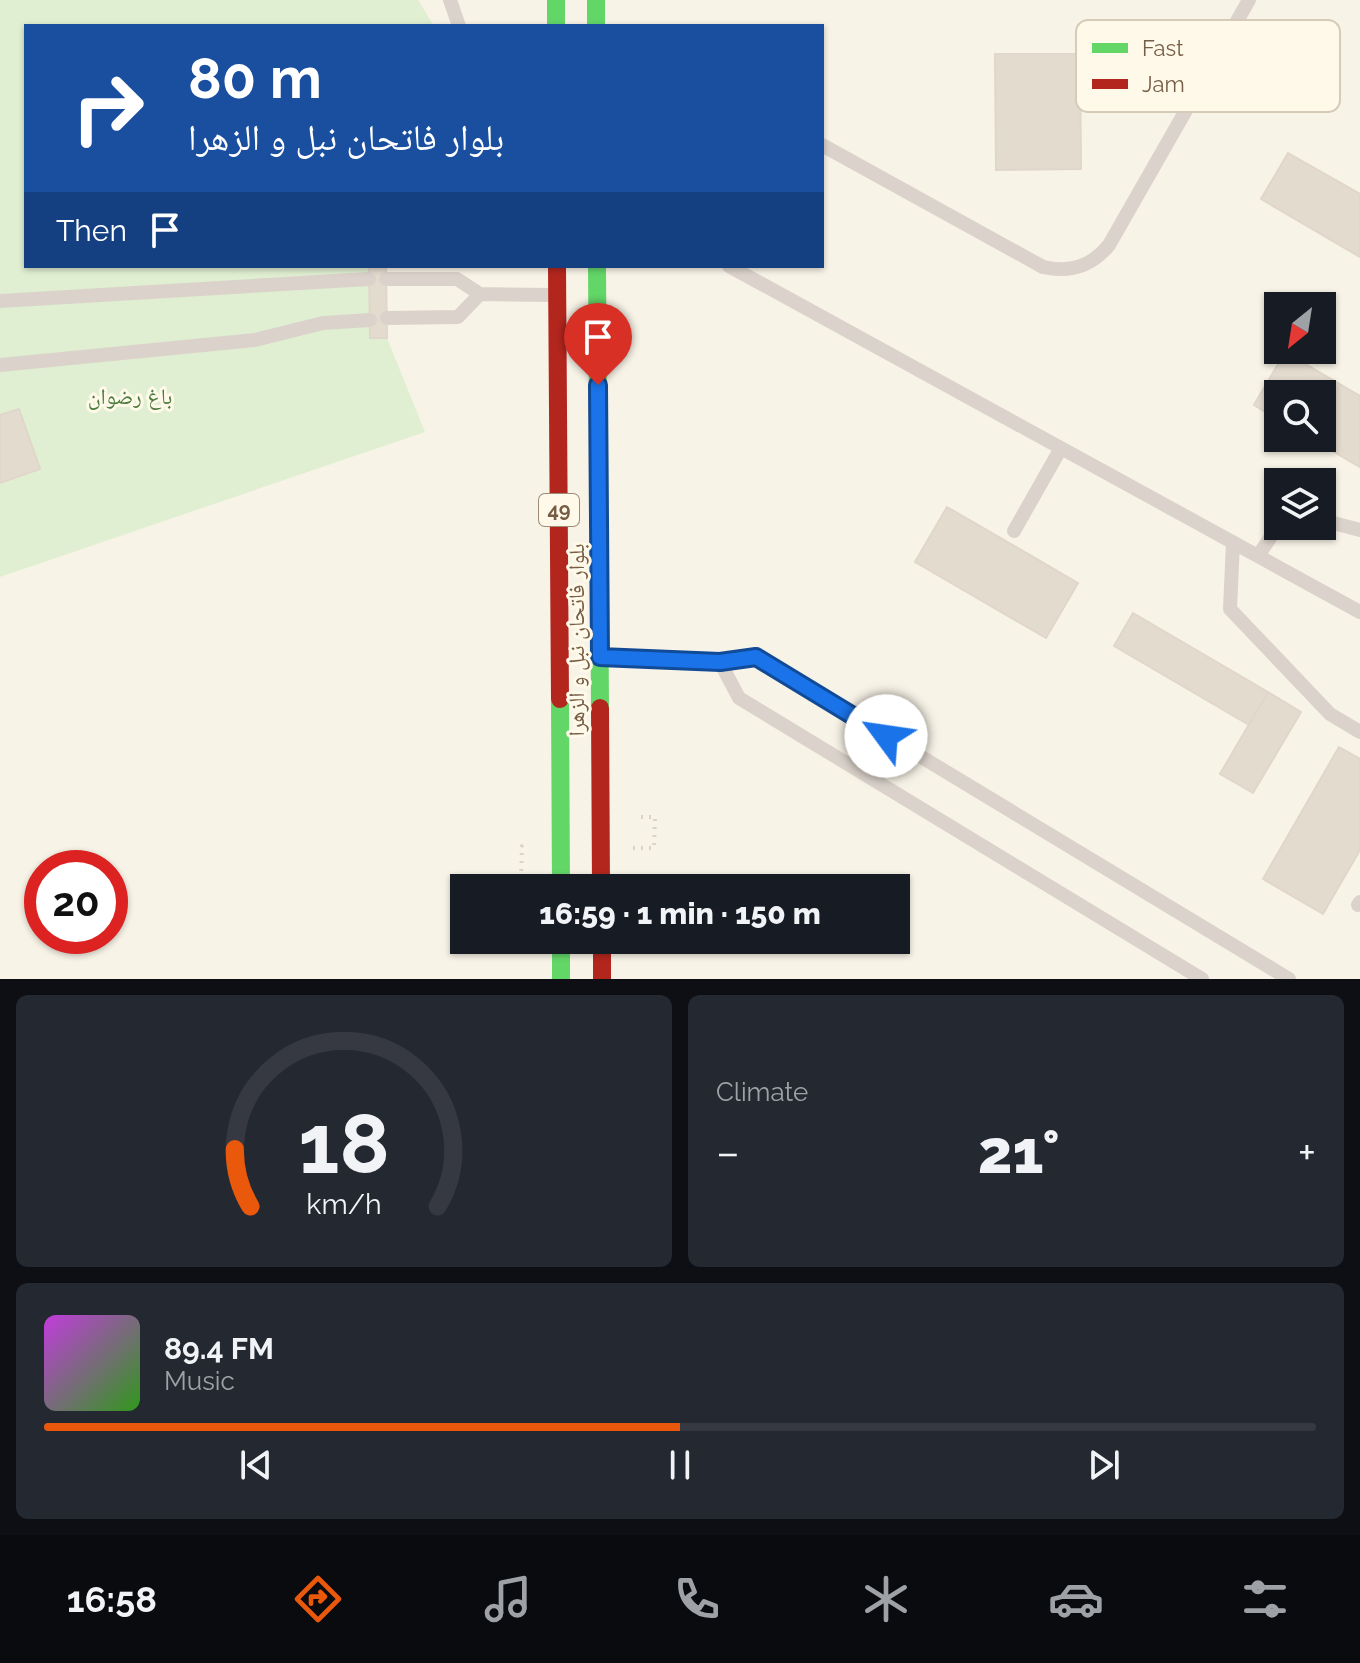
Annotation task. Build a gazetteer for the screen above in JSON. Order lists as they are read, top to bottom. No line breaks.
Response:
{"streets":{"highway":["49","بلوار فاتحان نبل و الزهرا"]},"crossings":[["49","بلوار فاتحان نبل و الزهرا"]],"parks":["باغ رضوان"],"legend":["Fast","Jam"],"north":"bottom left","page":{"turn":["80 m","بلوار فاتحان نبل و الزهرا"],"then":"Then","limit":"20","trip":"16:59 · 1 min · 150 m","tile":"Climate","heat":["−","21°","+"],"song":["89.4 FM","Music"],"tabs":"16:58","gauge":["18","km/h"]}}
